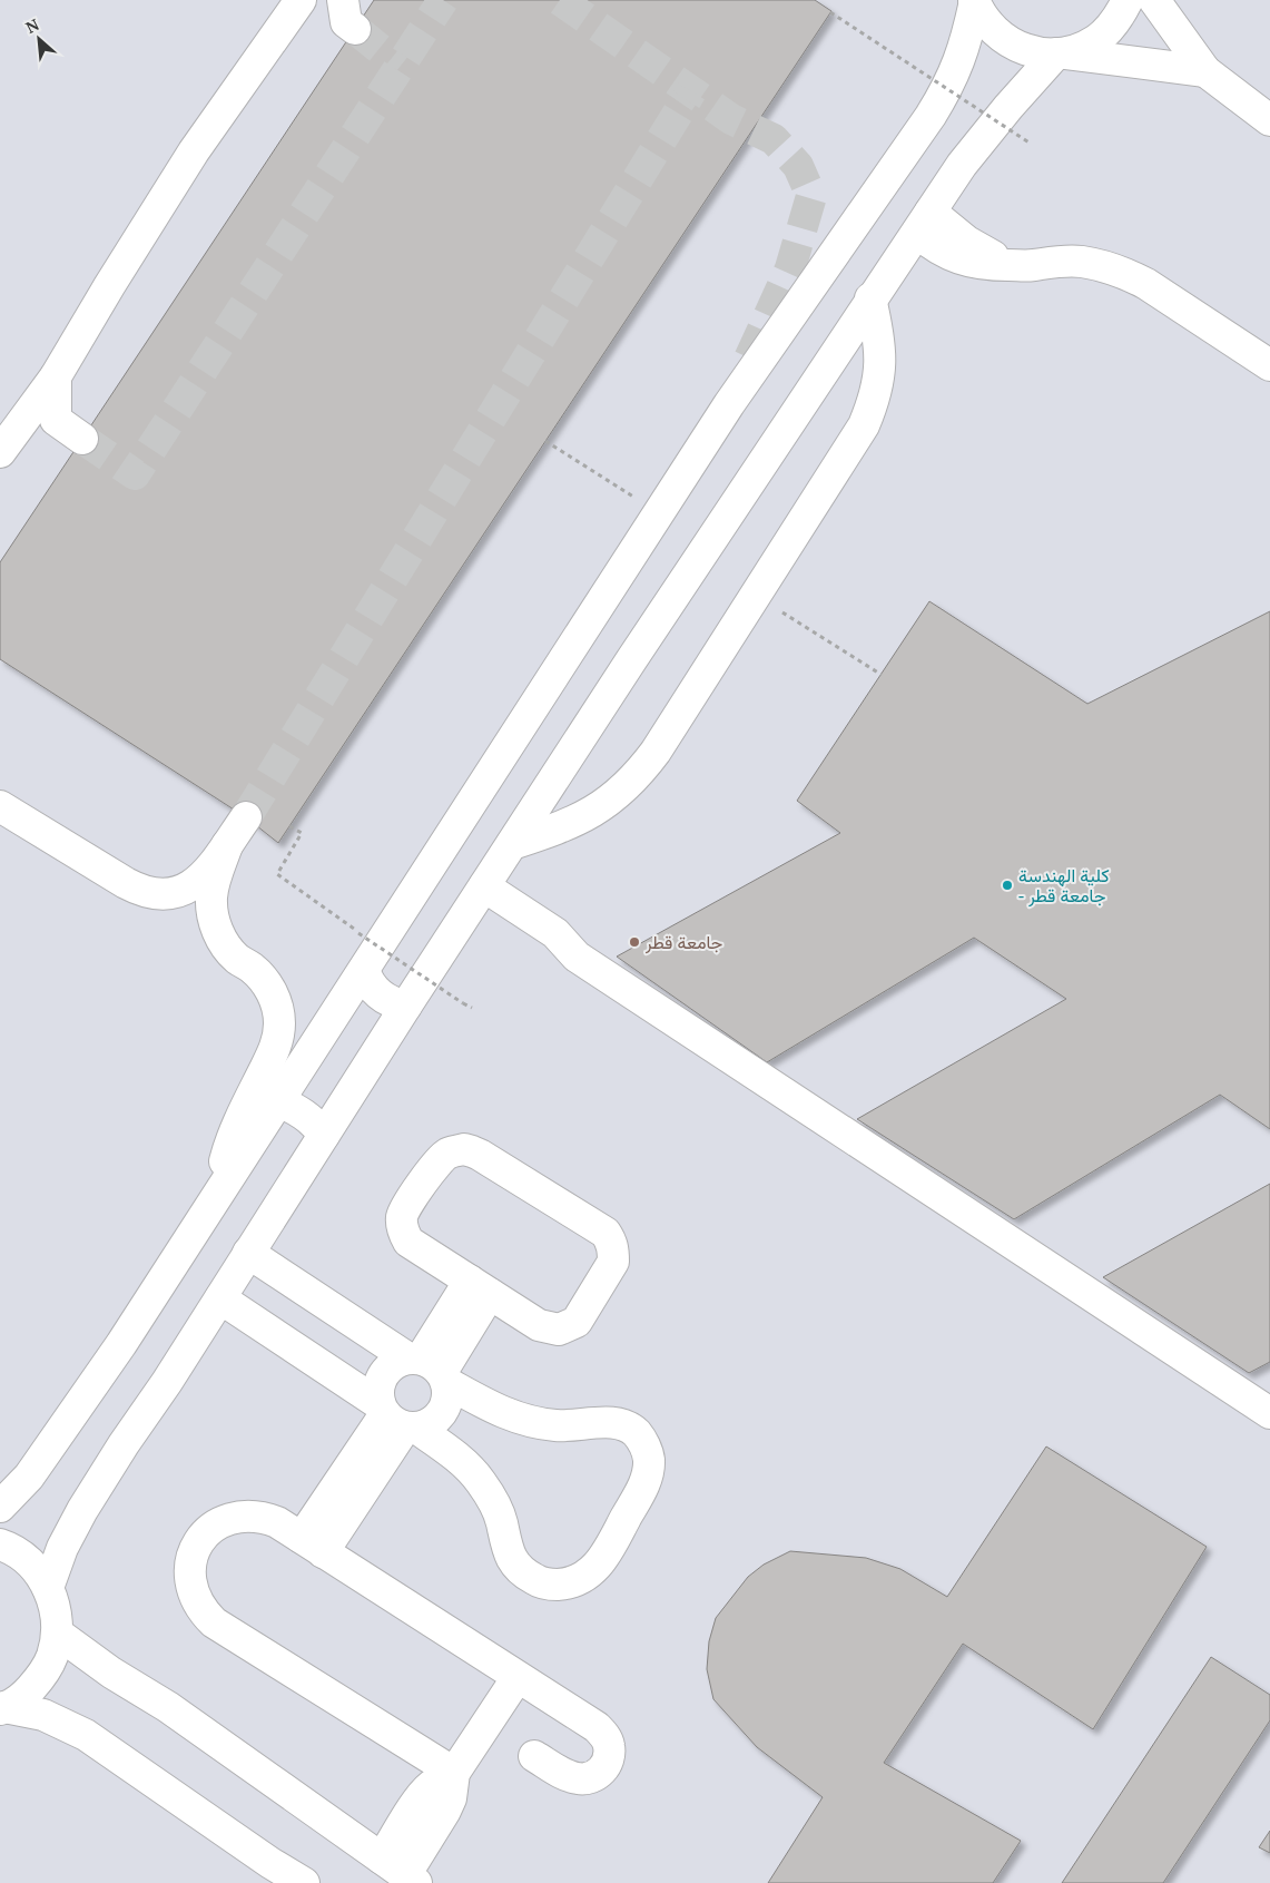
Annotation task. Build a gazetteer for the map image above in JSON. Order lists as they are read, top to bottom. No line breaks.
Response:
{"places":["كلية الهندسة - جامعة قطر","جامعة قطر"],"north":"top left"}
